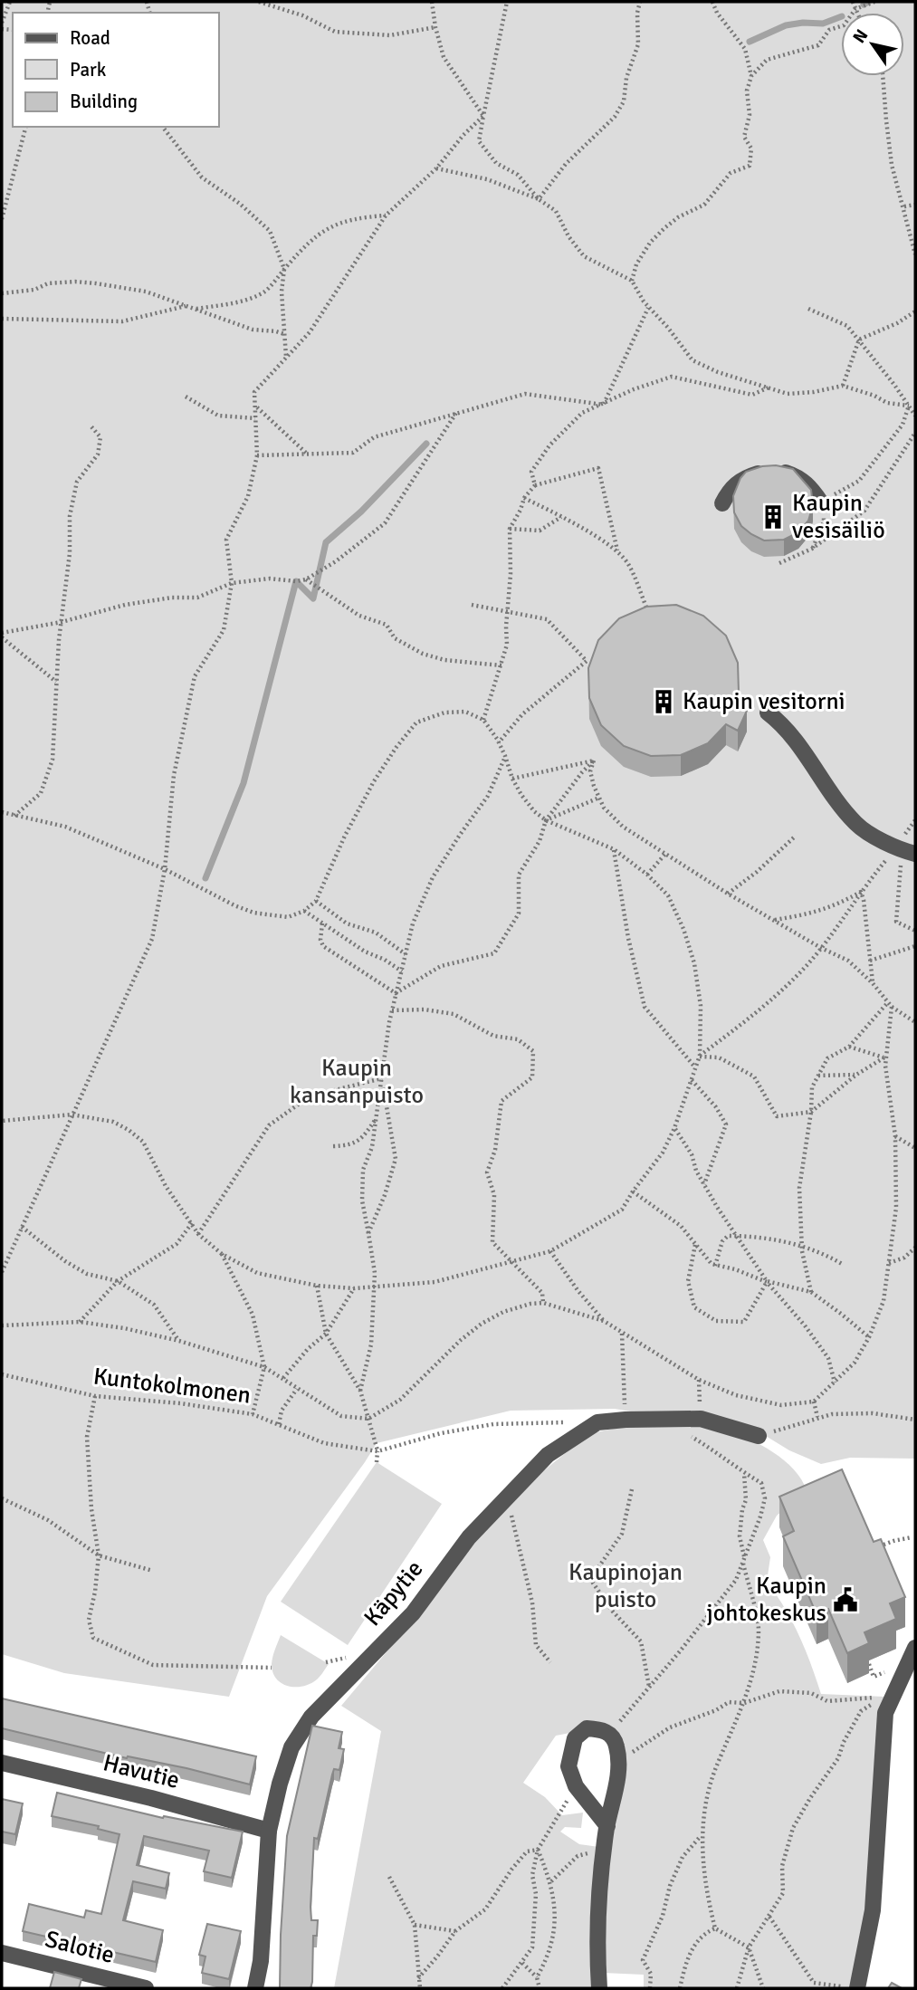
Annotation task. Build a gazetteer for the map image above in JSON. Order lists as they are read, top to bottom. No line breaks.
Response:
{"streets":{"street":["Käpytie","Havutie","Salotie"],"path":["Kuntokolmonen"]},"crossings":[["Kuntokolmonen","Käpytie"],["Käpytie","Havutie"]],"parks":["Kaupin kansanpuisto","Kaupinojan puisto"],"places":{"building":["Kaupin vesisäiliö","Kaupin vesitorni"],"public building":["Kaupin johtokeskus"]},"legend":["Road","Park","Building"],"north":"top left"}
